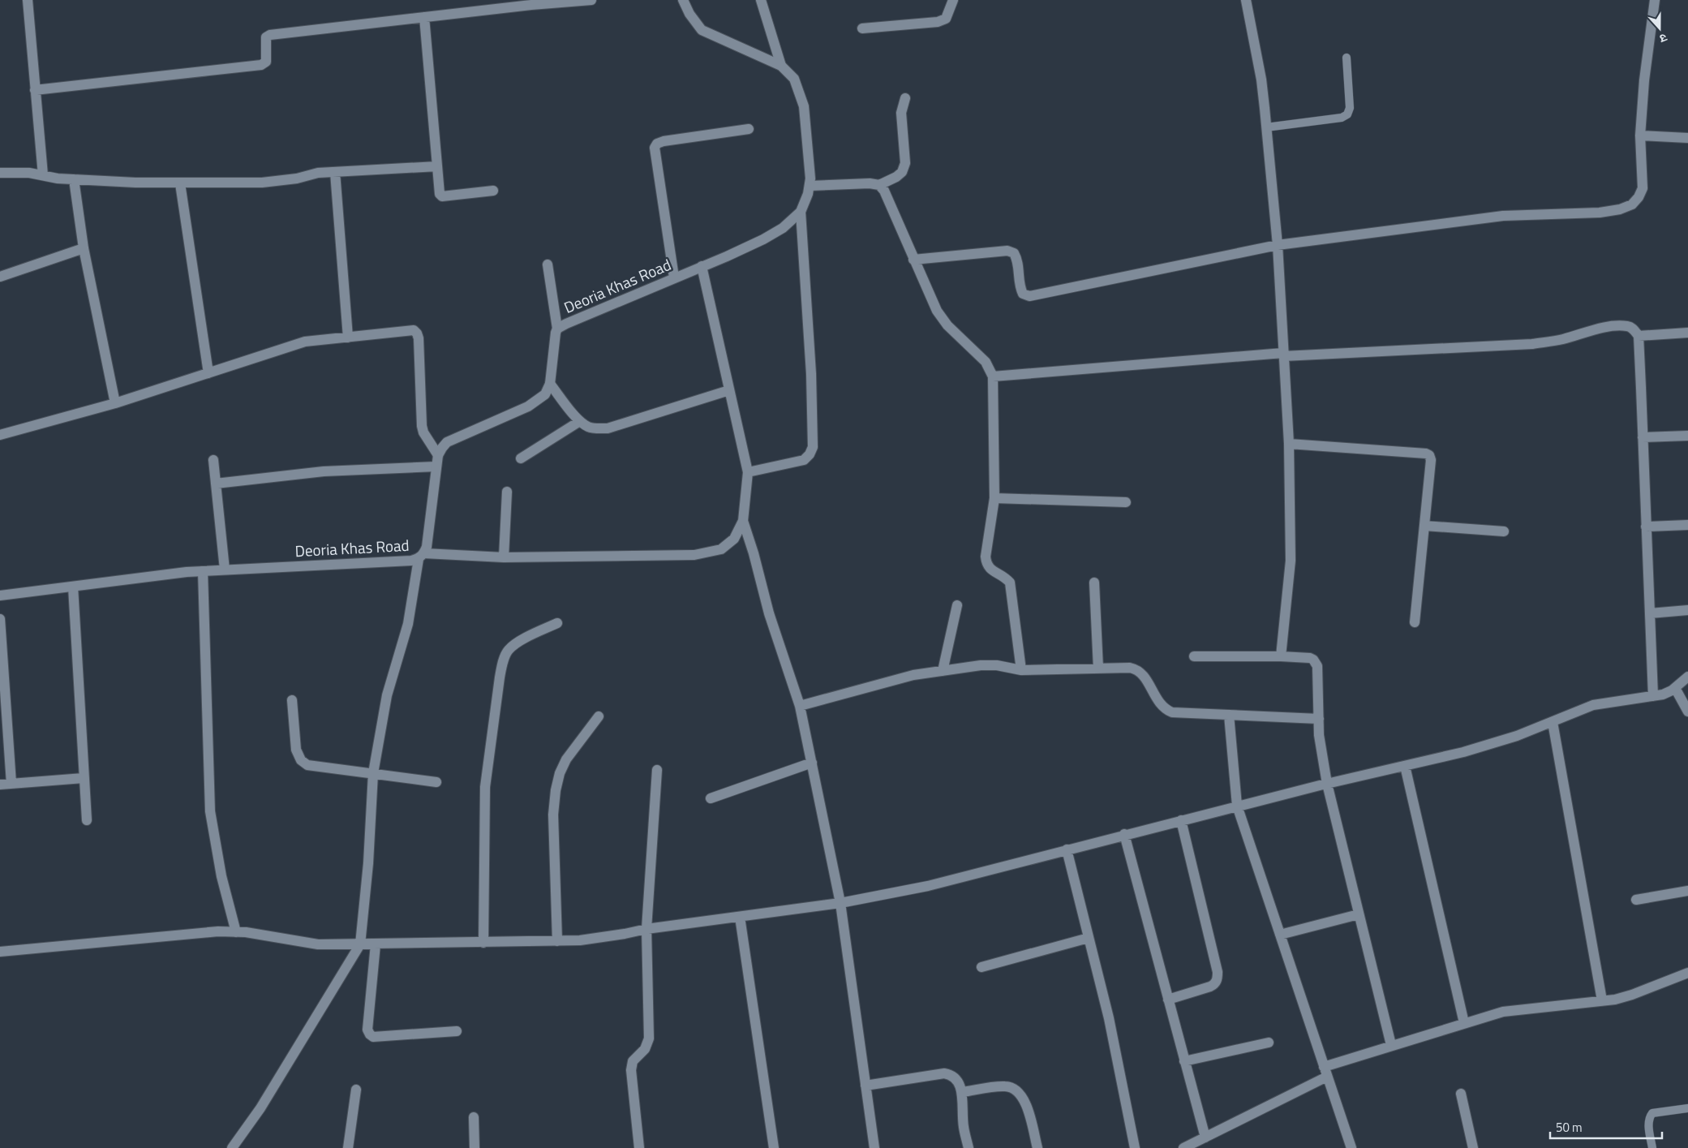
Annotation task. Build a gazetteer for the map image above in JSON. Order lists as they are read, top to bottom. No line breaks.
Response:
{"streets":{"street":["Deoria Khas Road"]},"scale_bar":"50 m","north":"bottom"}
